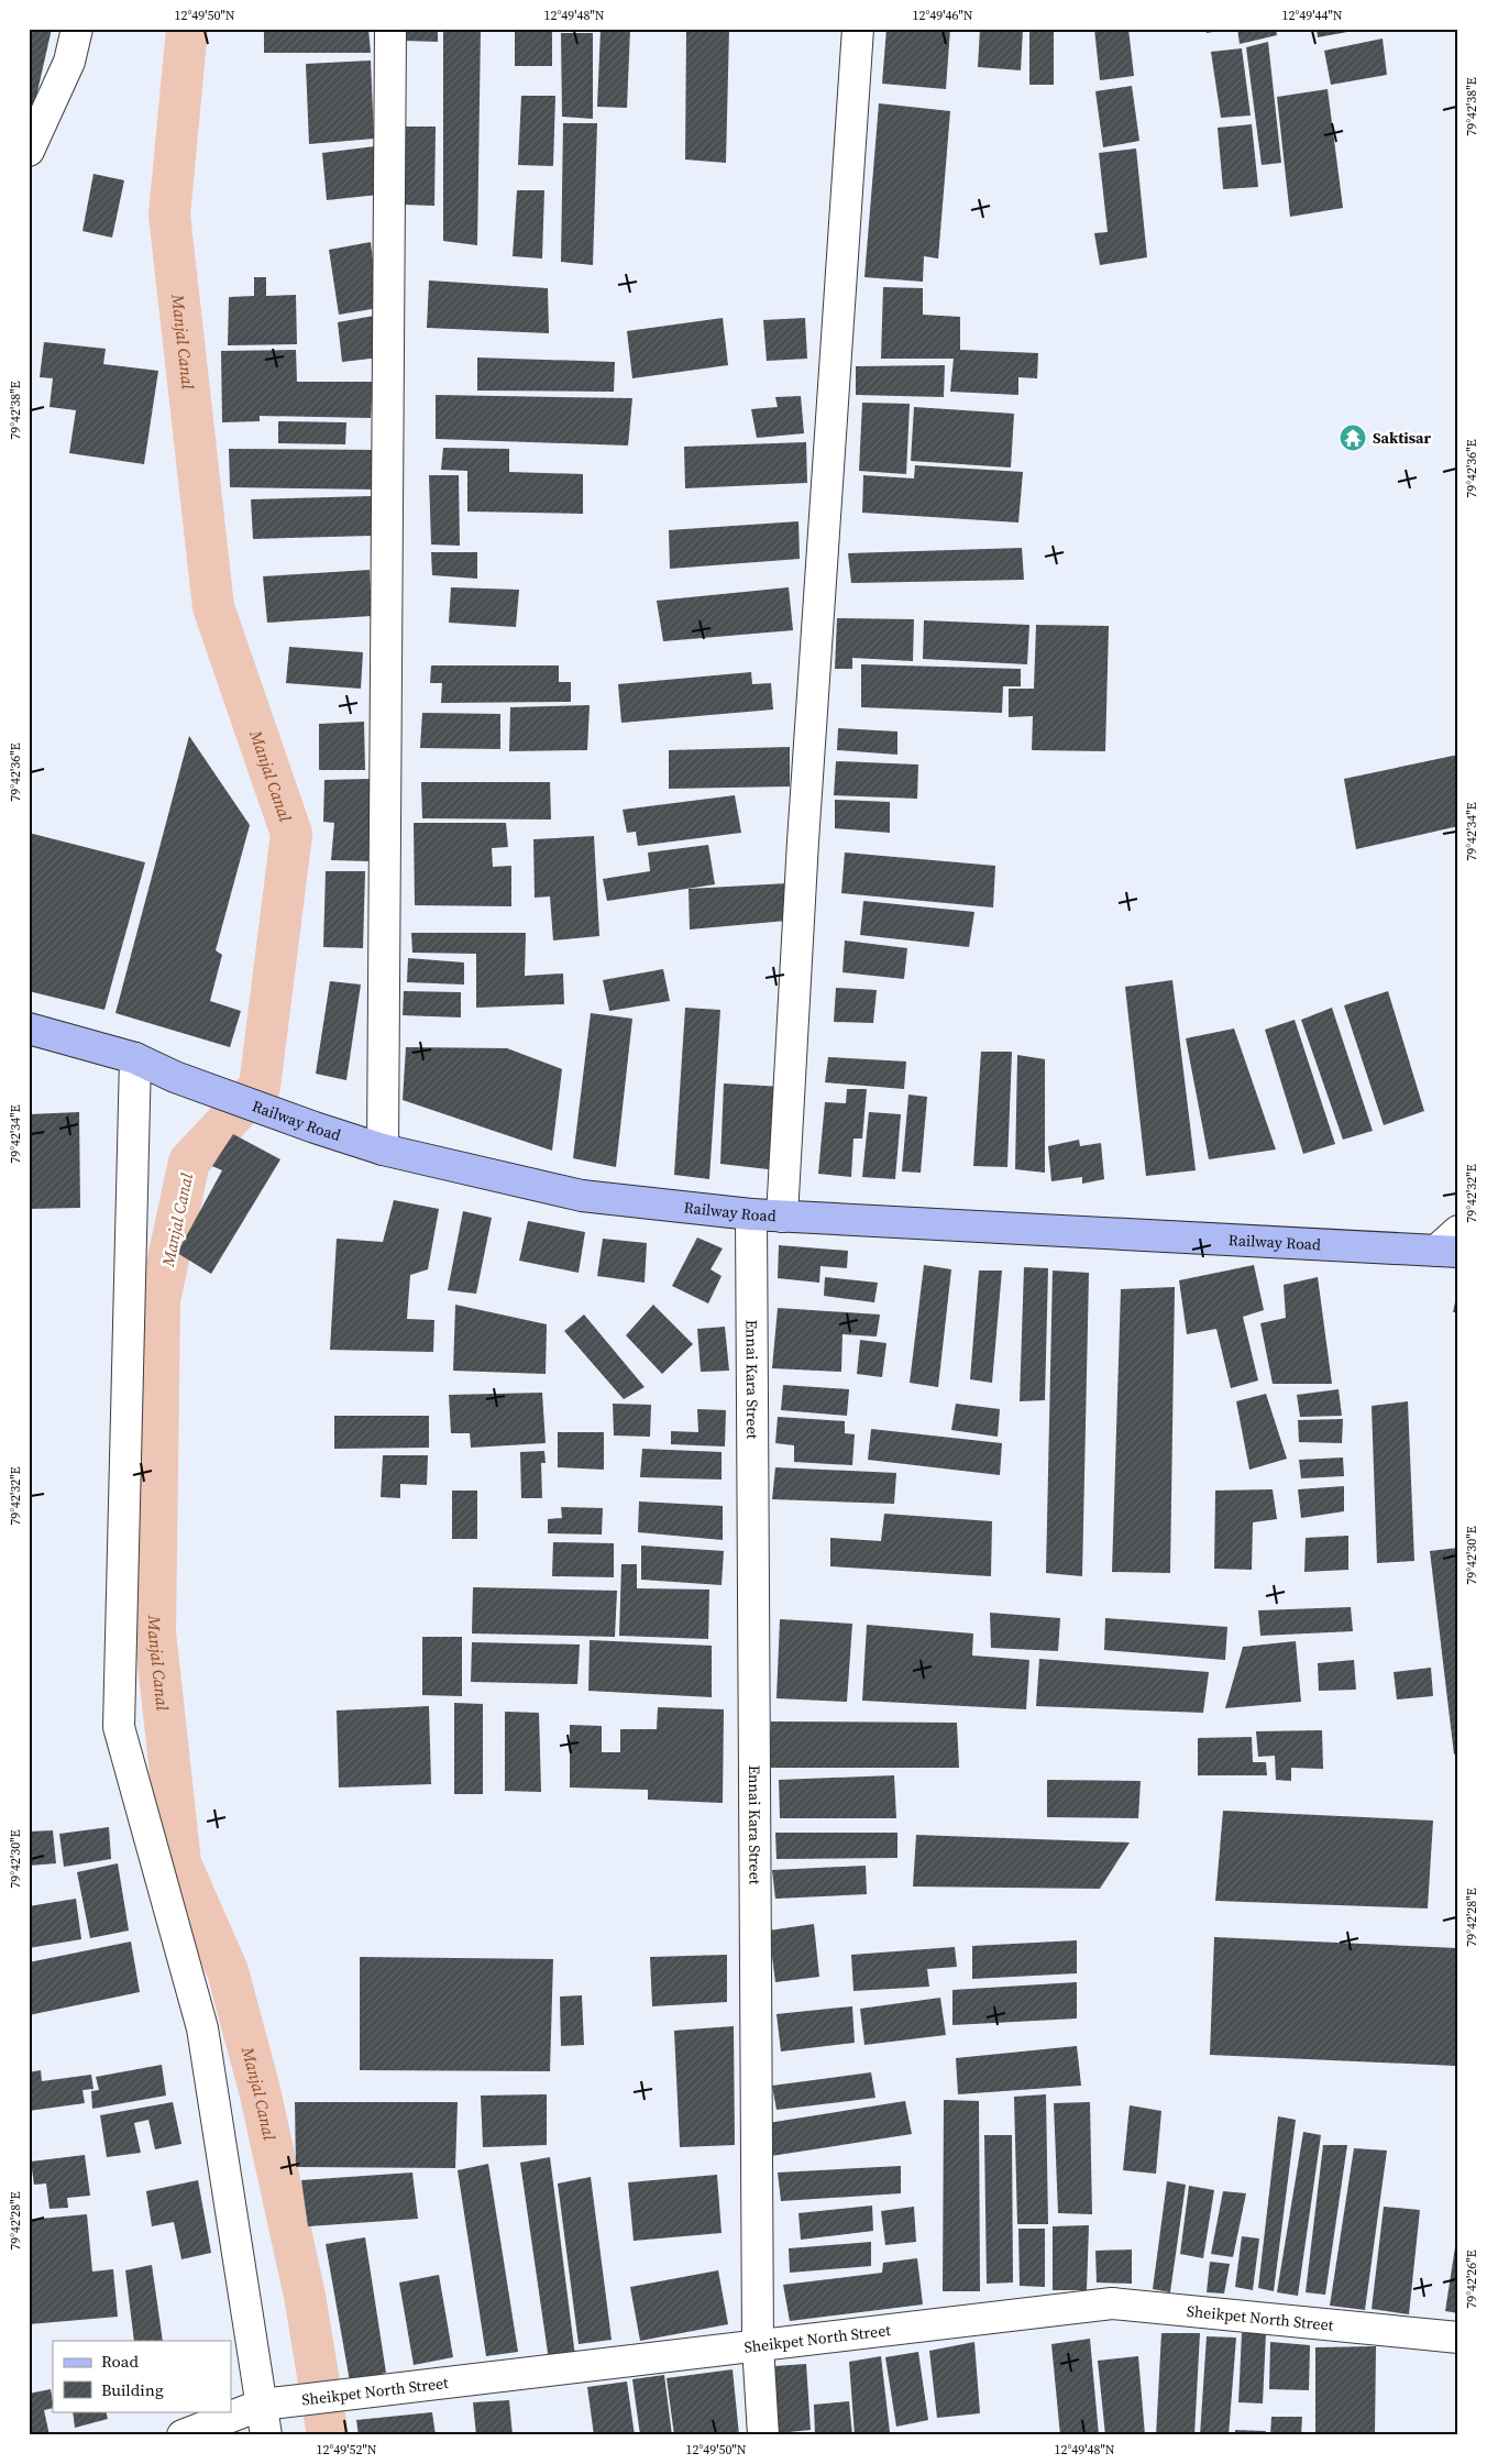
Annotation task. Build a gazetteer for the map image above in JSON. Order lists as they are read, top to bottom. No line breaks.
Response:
{"streets":{"main road":["Railway Road"],"street":["Ennai Kara Street","Sheikpet North Street"]},"crossings":[["Railway Road","Ennai Kara Street"],["Ennai Kara Street","Sheikpet North Street"]],"water":["Manjal Canal"],"places":{"temple":["Saktisar"]},"legend":["Road","Building"],"coordinates":["12°49'50\"N","12°49'48\"N","12°49'46\"N","12°49'44\"N","79°42'38\"E","79°42'36\"E","79°42'34\"E","79°42'32\"E","79°42'30\"E","79°42'28\"E","79°42'26\"E","12°49'52\"N"]}
